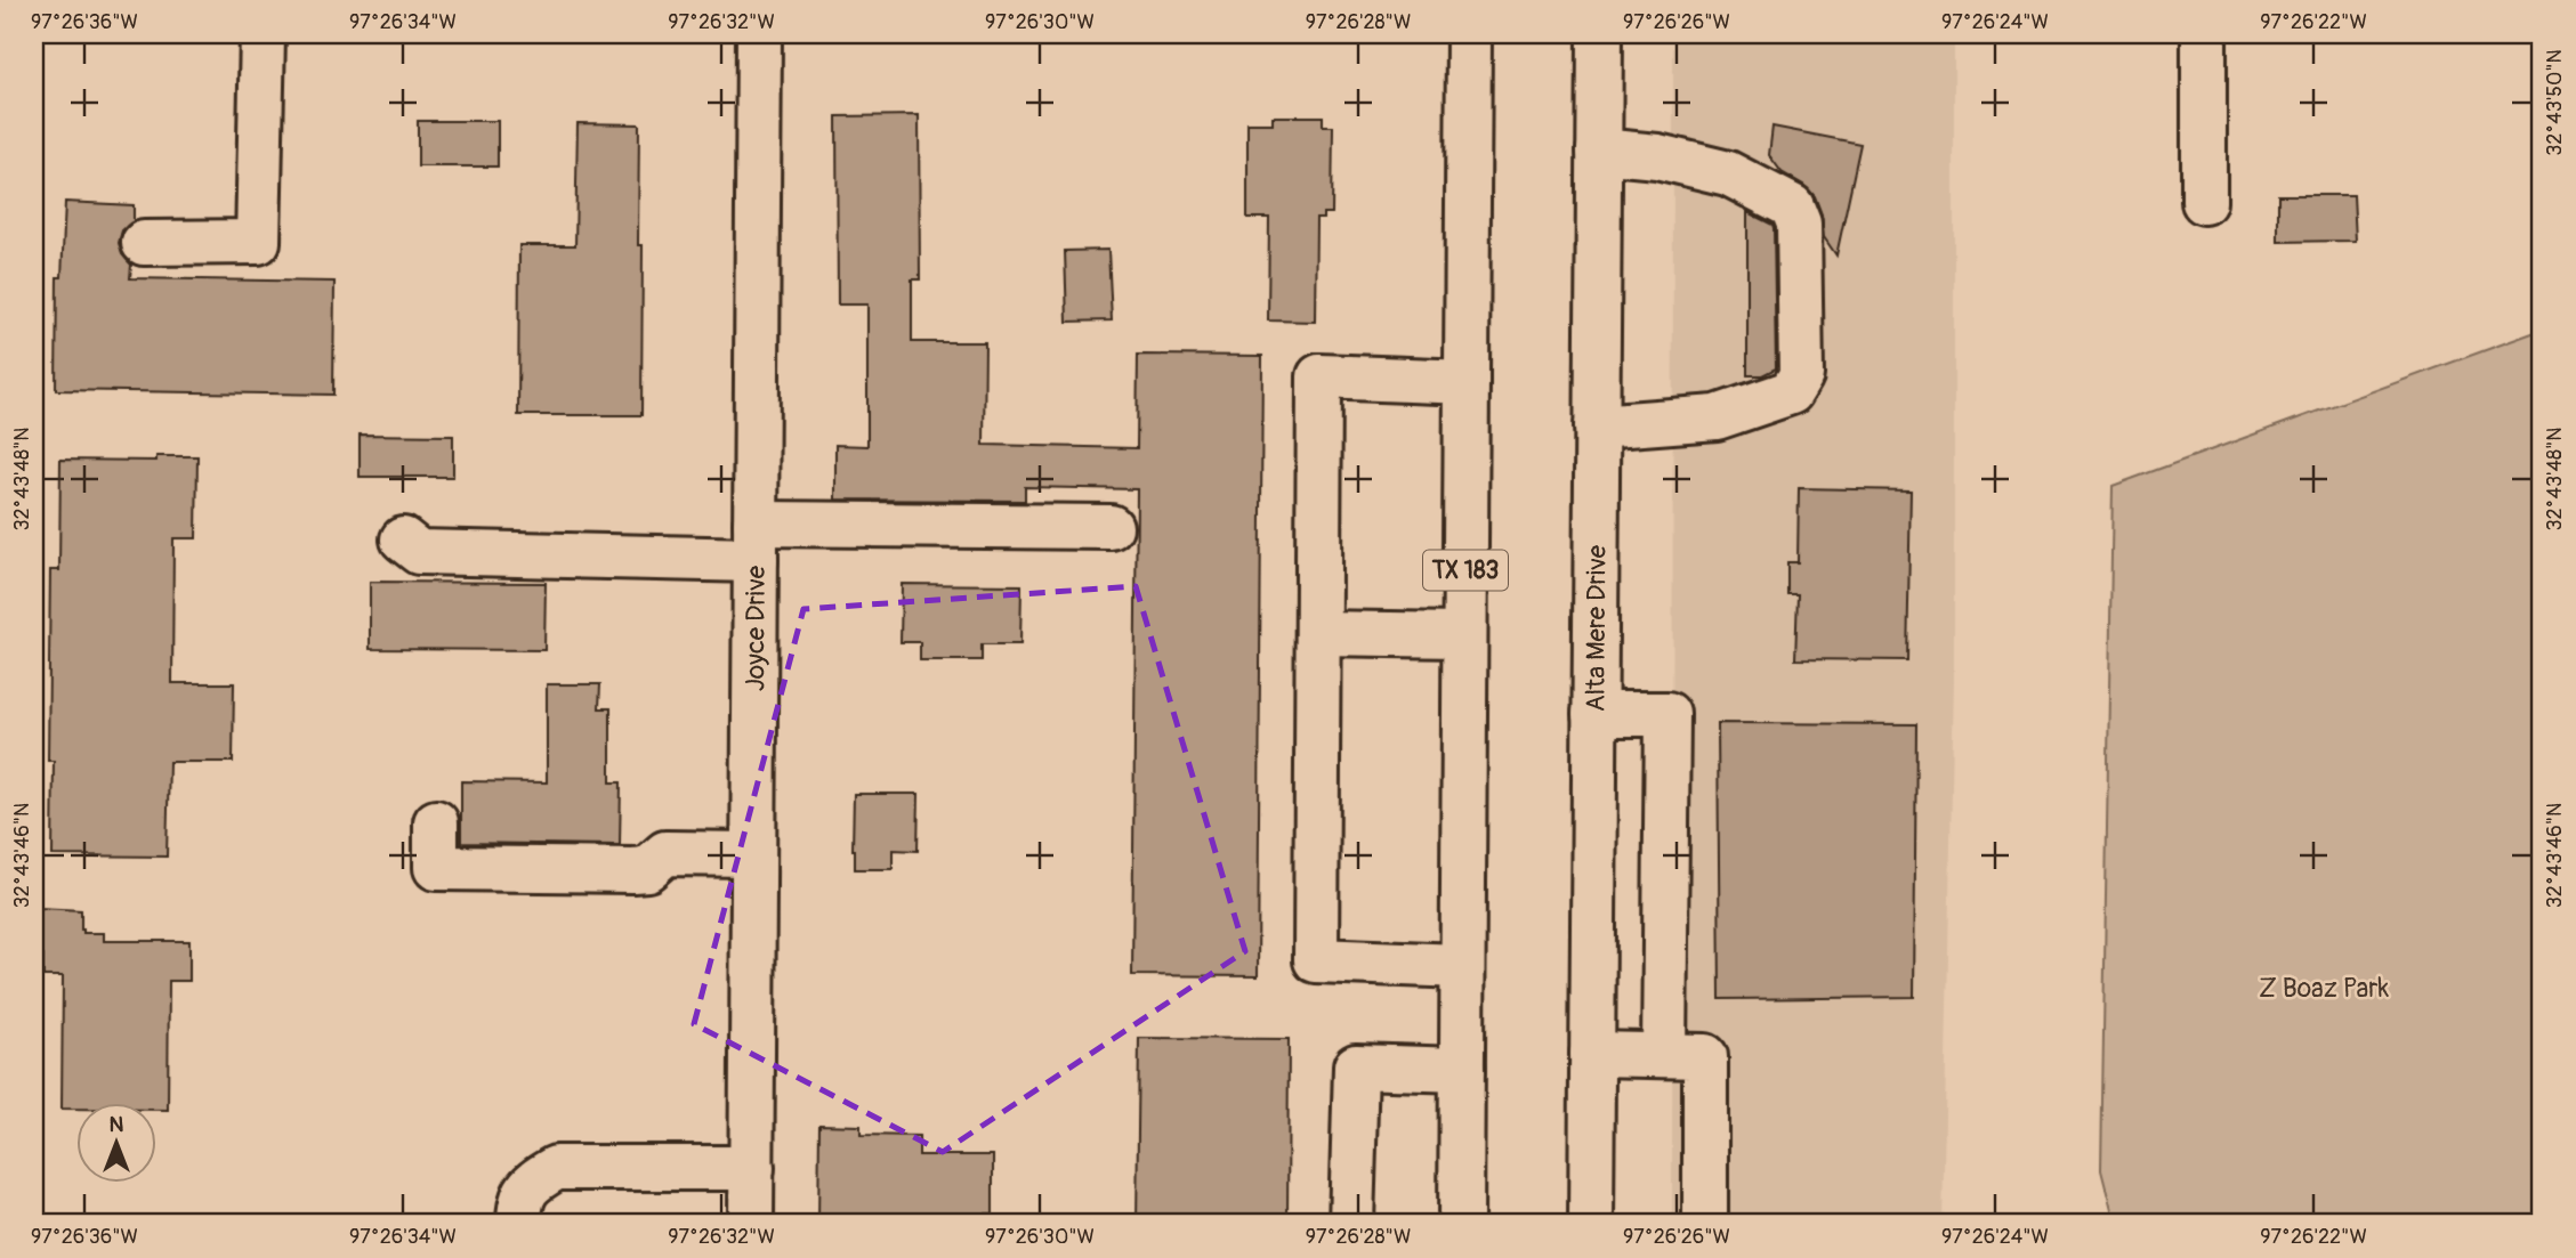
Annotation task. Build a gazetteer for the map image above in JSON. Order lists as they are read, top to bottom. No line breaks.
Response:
{"streets":{"main road":["TX 183","Joyce Drive","Alta Mere Drive"]},"parks":["Z Boaz Park"],"north":"top","coordinates":["97°26'36\"W","97°26'34\"W","97°26'32\"W","97°26'30\"W","97°26'28\"W","97°26'26\"W","97°26'24\"W","97°26'22\"W","32°43'50\"N","32°43'48\"N","32°43'46\"N"]}
